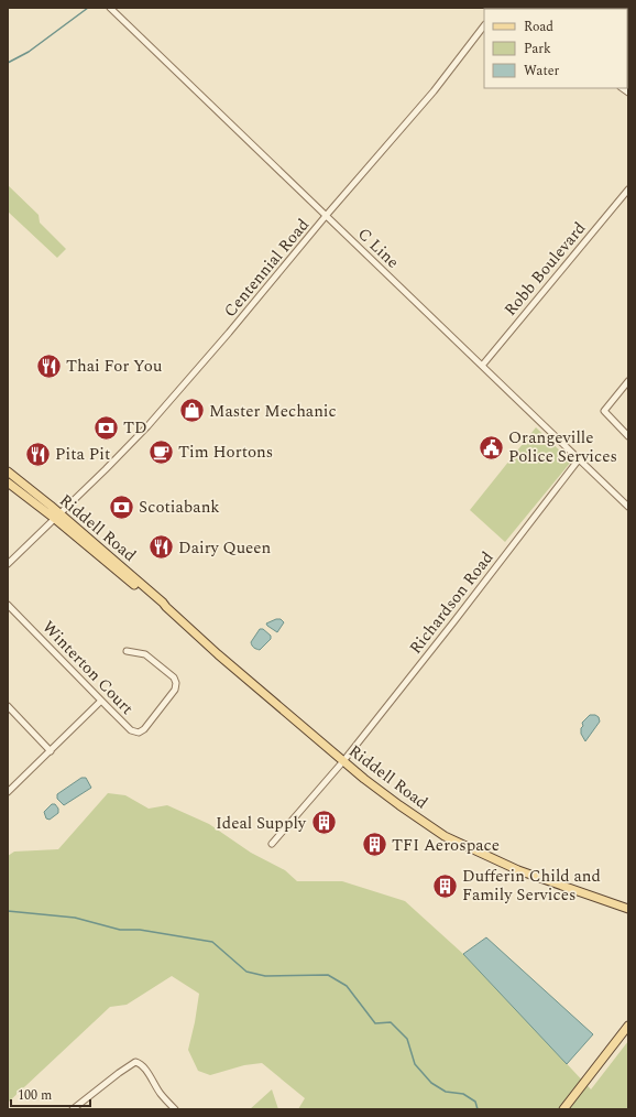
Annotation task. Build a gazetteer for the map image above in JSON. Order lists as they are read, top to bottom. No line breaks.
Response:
{"streets":{"main road":["Riddell Road"],"street":["C Line","Centennial Road","Robb Boulevard","Richardson Road","Winterton Court"]},"crossings":[["C Line","Centennial Road"],["C Line","Robb Boulevard"],["C Line","Richardson Road"],["Centennial Road","Riddell Road"],["Riddell Road","Richardson Road"]],"places":{"restaurant":["Thai For You","Pita Pit","Dairy Queen"],"shop":["Master Mechanic"],"bank":["TD","Scotiabank"],"public building":["Orangeville Police Services"],"cafe":["Tim Hortons"],"building":["Ideal Supply","TFI Aerospace","Dufferin Child and Family Services"]},"legend":["Road","Park","Water"],"scale_bar":"100 m"}
